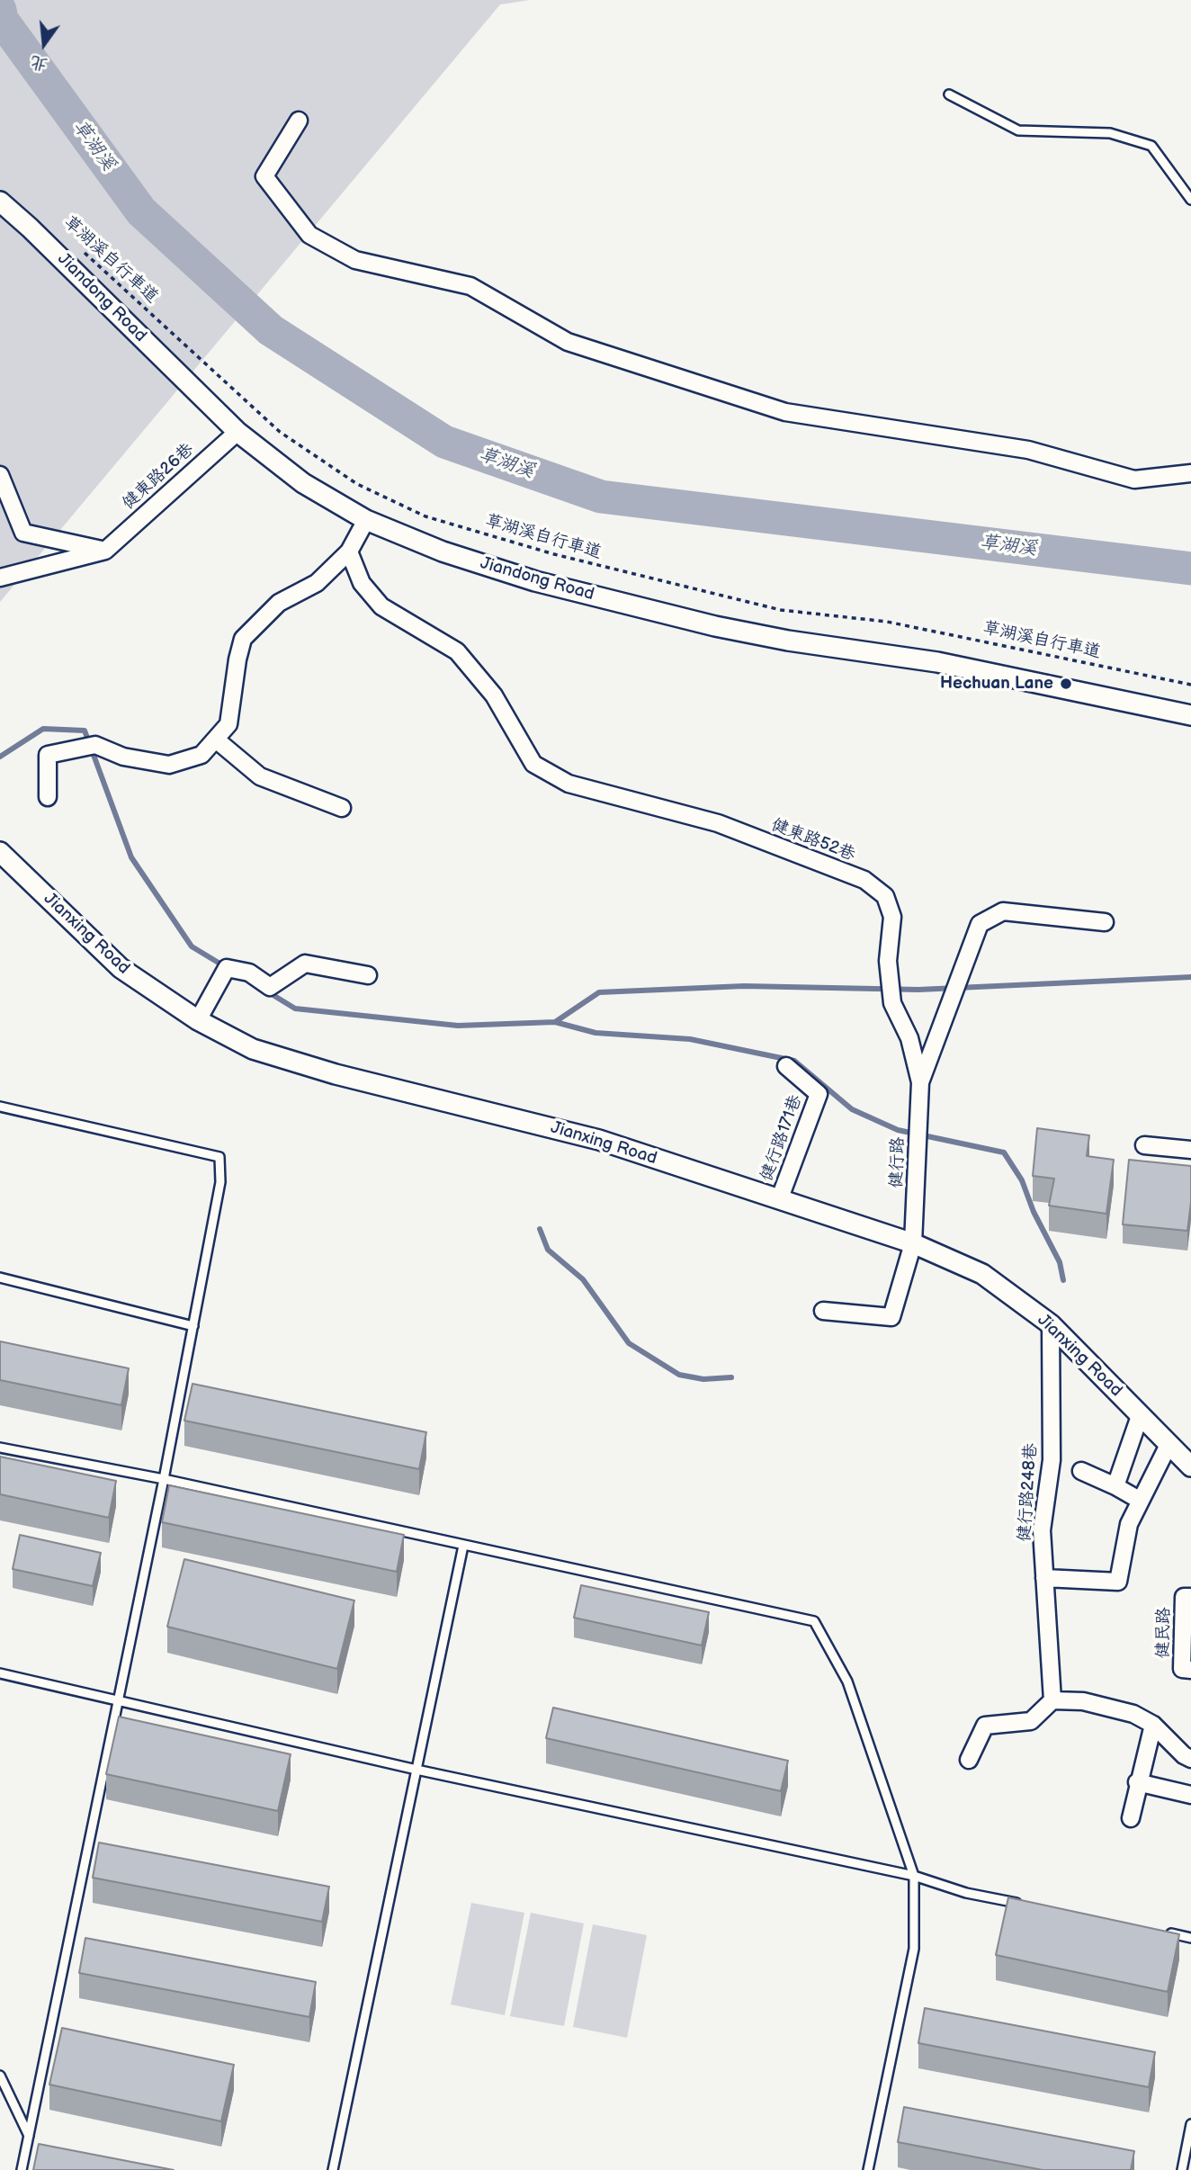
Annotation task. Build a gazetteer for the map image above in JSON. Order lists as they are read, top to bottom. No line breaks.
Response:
{"streets":{"street":["Jiandong Road","健東路26巷","健東路52巷","Jianxing Road","健行路171巷","健行路","健行路248巷","健民路"],"path":["草湖溪自行車道"]},"crossings":[["Jiandong Road","健東路26巷"],["健東路52巷","健行路"],["Jianxing Road","健行路171巷"],["Jianxing Road","健行路"],["Jianxing Road","健行路248巷"]],"water":["草湖溪"],"places":["Hechuan Lane"],"north":"bottom"}
